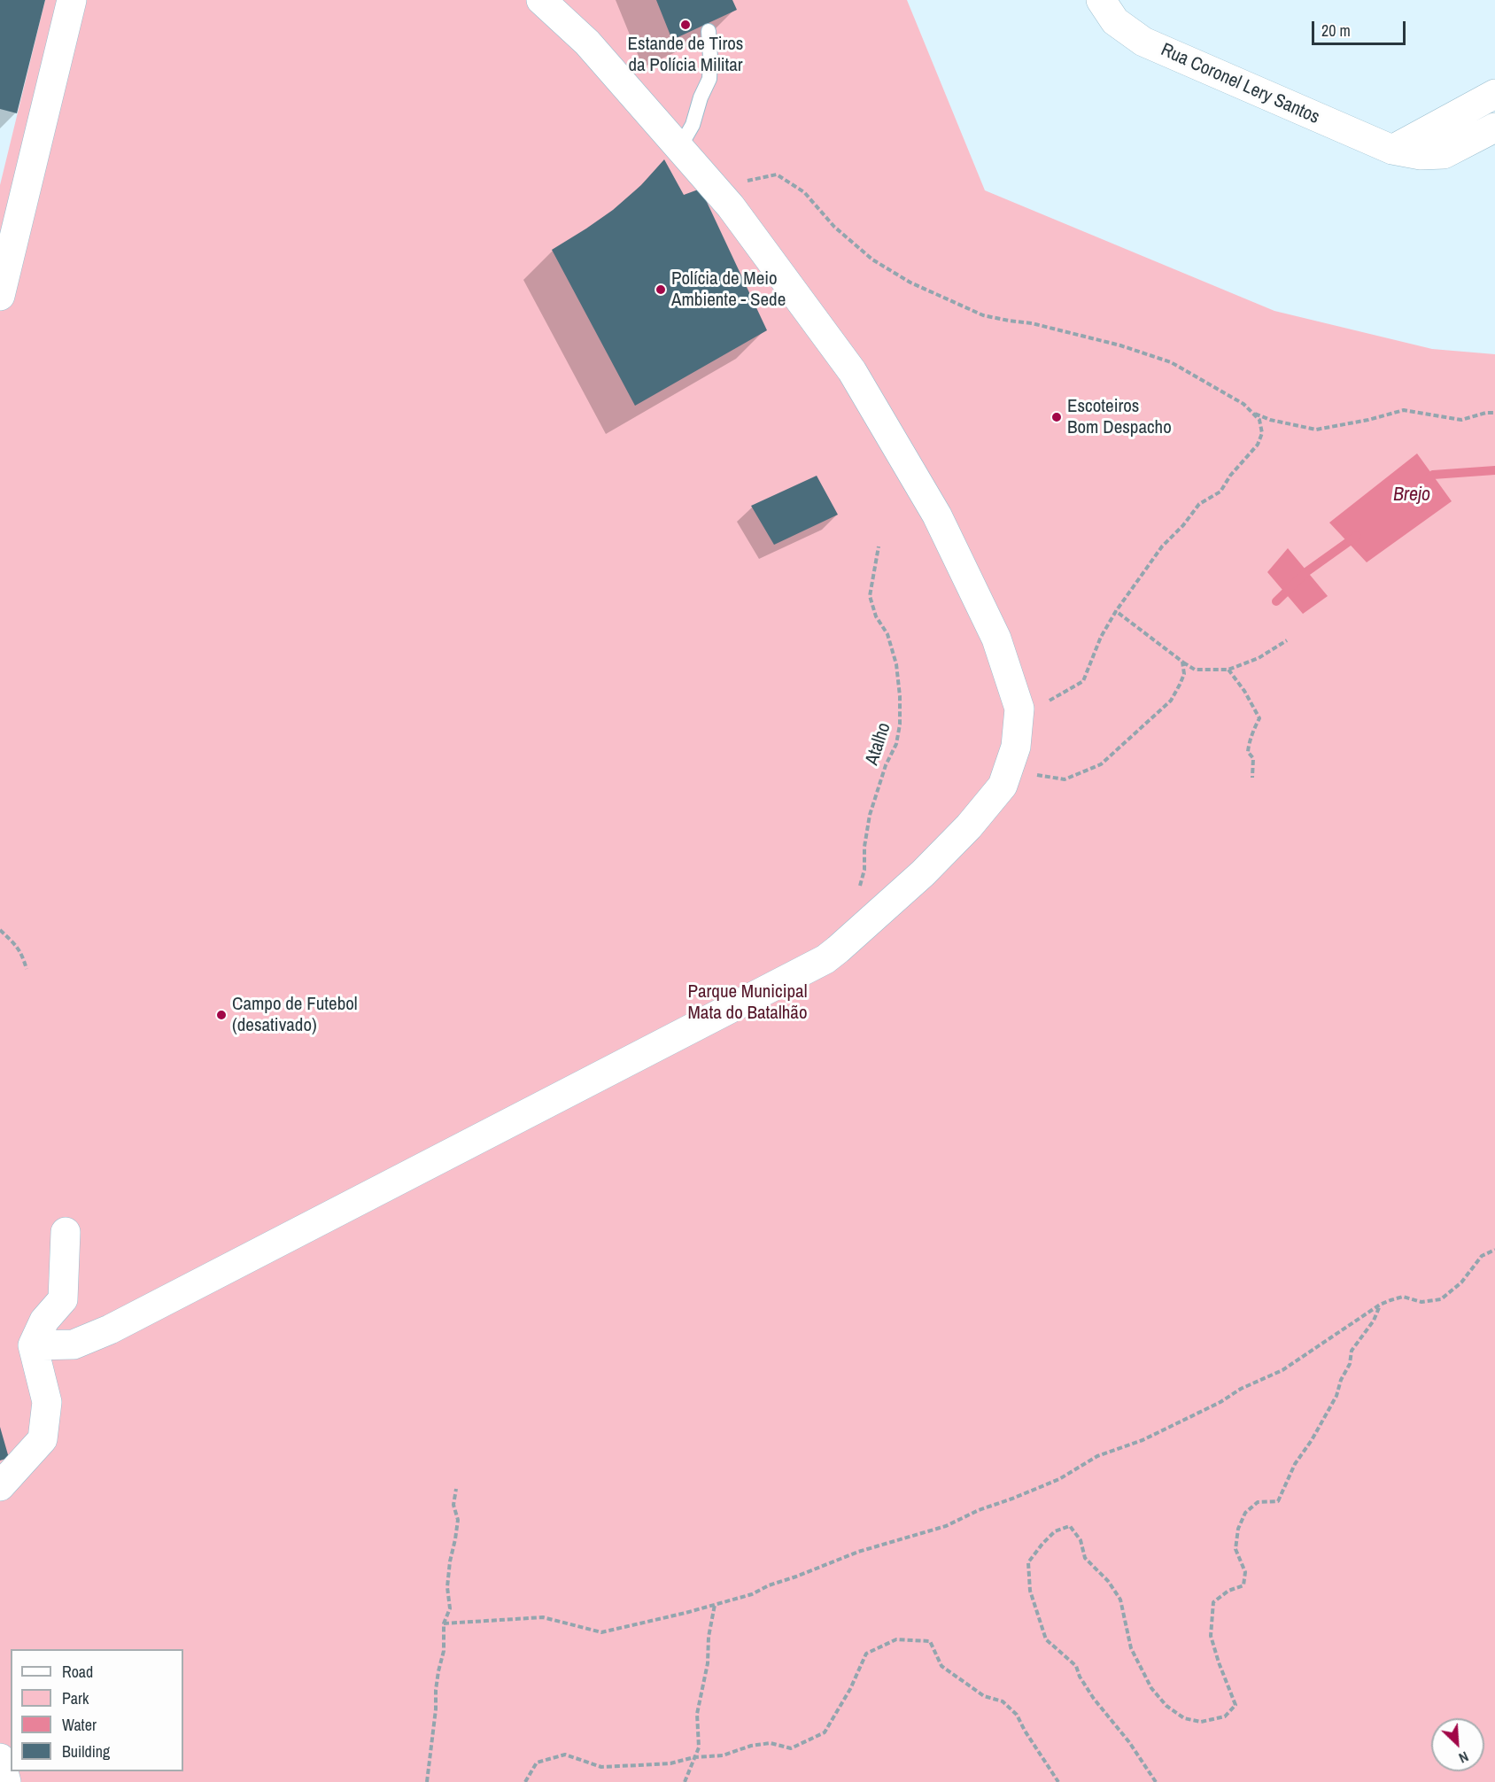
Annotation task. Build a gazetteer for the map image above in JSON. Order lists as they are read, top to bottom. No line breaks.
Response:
{"streets":{"street":["Rua Coronel Lery Santos"],"path":["Atalho"]},"water":["Brejo"],"parks":["Parque Municipal Mata do Batalhão"],"places":["Estande de Tiros da Polícia Militar","Polícia de Meio Ambiente - Sede","Escoteiros Bom Despacho","Campo de Futebol (desativado)"],"legend":["Road","Park","Water","Building"],"scale_bar":"20 m","north":"bottom right"}
